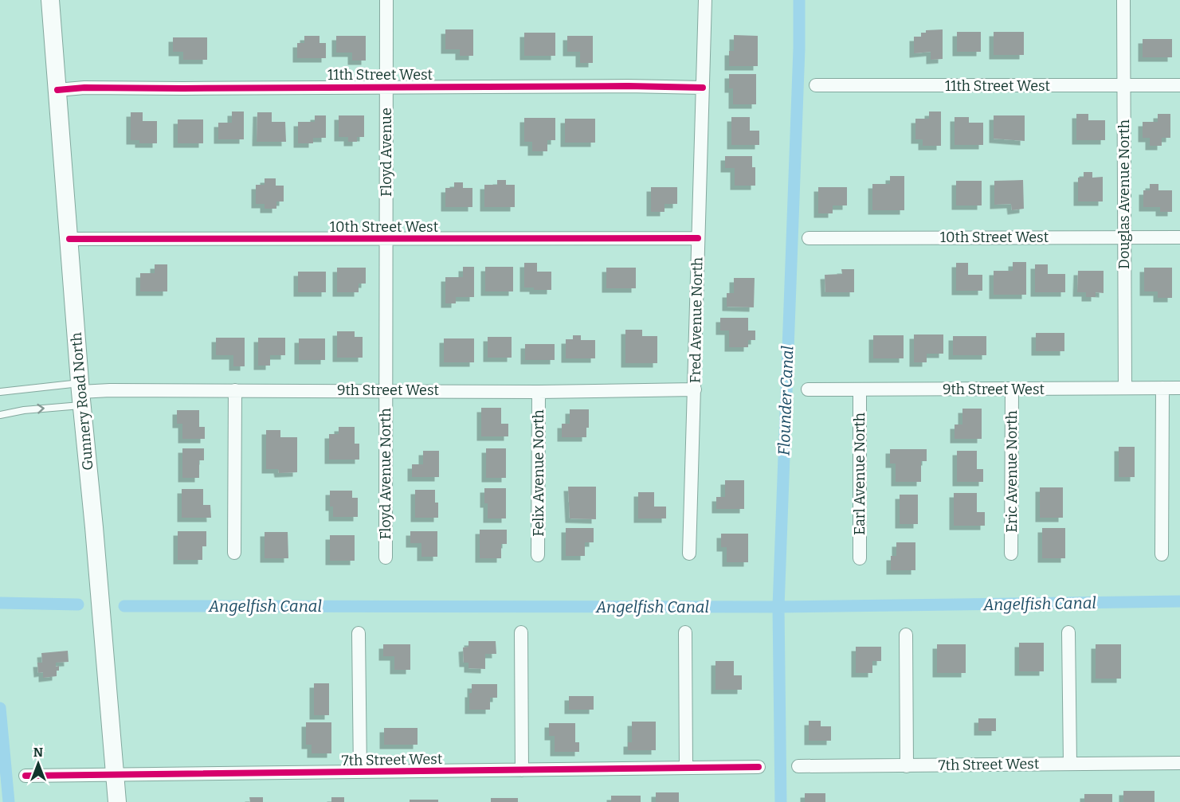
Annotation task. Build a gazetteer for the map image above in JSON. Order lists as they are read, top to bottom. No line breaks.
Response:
{"streets":{"main road":["Gunnery Road North"],"street":["11th Street West","Floyd Avenue","Douglas Avenue North","10th Street West","Fred Avenue North","9th Street West","Eric Avenue North","Felix Avenue North","Floyd Avenue North","Earl Avenue North","7th Street West"]},"crossings":[["11th Street West","Floyd Avenue"],["11th Street West","Douglas Avenue North"],["11th Street West","Fred Avenue North"],["11th Street West","Gunnery Road North"],["Floyd Avenue","10th Street West"],["Floyd Avenue","9th Street West"],["Floyd Avenue","Floyd Avenue North"],["Douglas Avenue North","10th Street West"],["Douglas Avenue North","9th Street West"],["10th Street West","Fred Avenue North"],["10th Street West","Gunnery Road North"],["Fred Avenue North","9th Street West"],["9th Street West","Gunnery Road North"],["9th Street West","Eric Avenue North"],["9th Street West","Felix Avenue North"],["9th Street West","Floyd Avenue North"],["9th Street West","Earl Avenue North"],["Gunnery Road North","7th Street West"]],"water":["Flounder Canal","Angelfish Canal"],"north":"top"}
